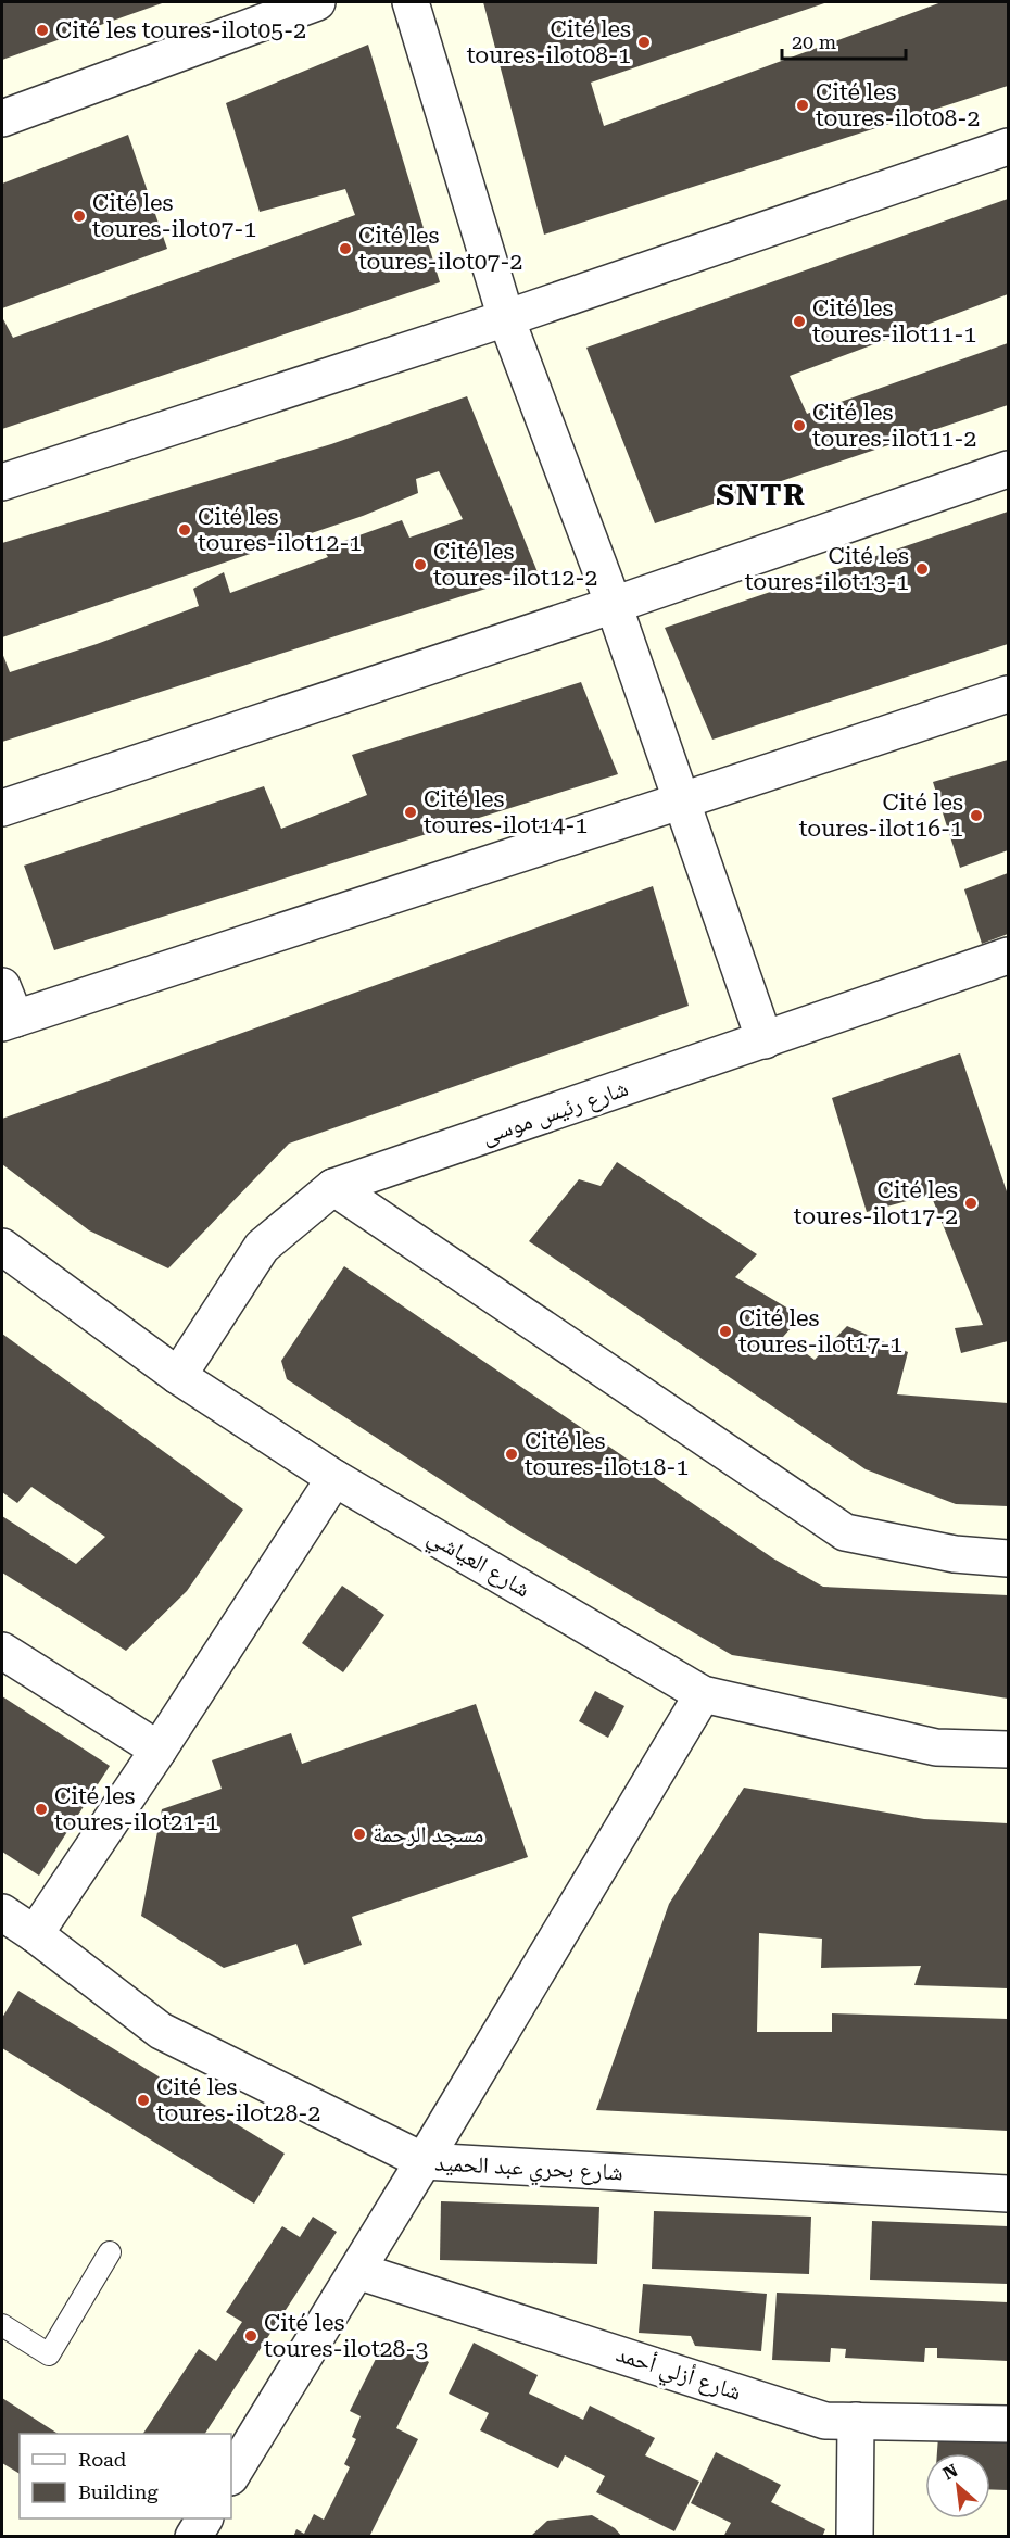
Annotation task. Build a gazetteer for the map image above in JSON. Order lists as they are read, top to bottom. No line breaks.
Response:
{"streets":{"street":["شارع رئيس موسى","شارع العياشي","شارع بحري عبد الحميد","شارع أزلي أحمد"]},"crossings":[["شارع رئيس موسى","شارع العياشي"]],"districts":["SNTR"],"places":["Cité les toures-ilot05-2","Cité les toures-ilot08-1","Cité les toures-ilot08-2","Cité les toures-ilot07-1","Cité les toures-ilot07-2","Cité les toures-ilot11-1","Cité les toures-ilot11-2","Cité les toures-ilot12-1","Cité les toures-ilot12-2","Cité les toures-ilot13-1","Cité les toures-ilot14-1","Cité les toures-ilot16-1","Cité les toures-ilot17-2","Cité les toures-ilot17-1","Cité les toures-ilot18-1","Cité les toures-ilot21-1","مسجد الرحمة","Cité les toures-ilot28-2","Cité les toures-ilot28-3"],"legend":["Road","Building"],"scale_bar":"20 m","north":"top left"}
